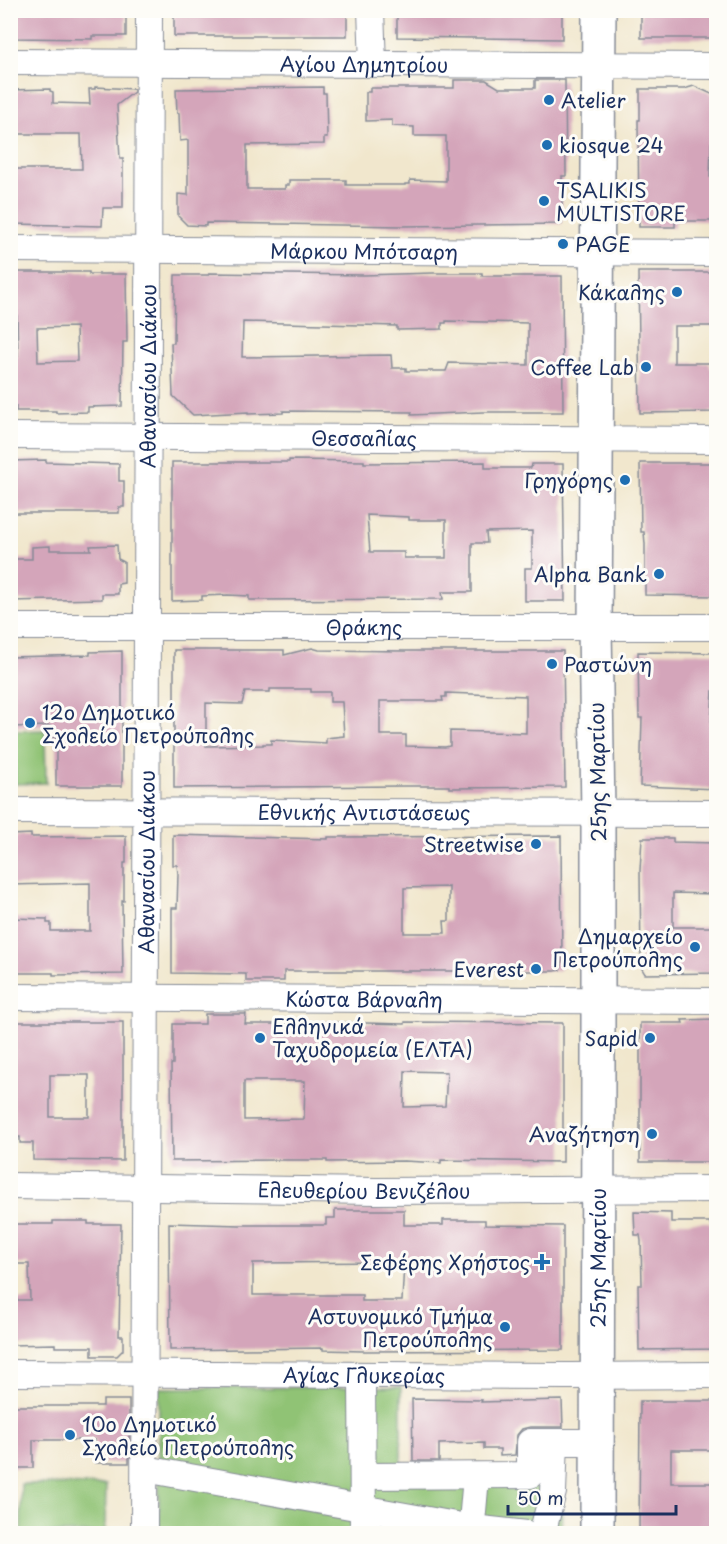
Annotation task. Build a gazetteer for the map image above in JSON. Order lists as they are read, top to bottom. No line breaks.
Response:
{"streets":{"main road":["25ης Μαρτίου"],"street":["Αγίου Δημητρίου","Μάρκου Μπότσαρη","Αθανασίου Διάκου","Θεσσαλίας","Θράκης","Εθνικής Αντιστάσεως","Κώστα Βάρναλη","Ελευθερίου Βενιζέλου","Αγίας Γλυκερίας"]},"crossings":[["Αγίου Δημητρίου","Αθανασίου Διάκου"],["Αγίου Δημητρίου","25ης Μαρτίου"],["Μάρκου Μπότσαρη","Αθανασίου Διάκου"],["Μάρκου Μπότσαρη","25ης Μαρτίου"],["Αθανασίου Διάκου","Θεσσαλίας"],["Αθανασίου Διάκου","Θράκης"],["Αθανασίου Διάκου","Εθνικής Αντιστάσεως"],["Αθανασίου Διάκου","Κώστα Βάρναλη"],["Αθανασίου Διάκου","Ελευθερίου Βενιζέλου"],["Αθανασίου Διάκου","Αγίας Γλυκερίας"],["Θεσσαλίας","25ης Μαρτίου"],["Θράκης","25ης Μαρτίου"],["25ης Μαρτίου","Εθνικής Αντιστάσεως"],["25ης Μαρτίου","Κώστα Βάρναλη"],["25ης Μαρτίου","Ελευθερίου Βενιζέλου"],["25ης Μαρτίου","Αγίας Γλυκερίας"]],"places":{"other":["Atelier","kiosque 24","TSALIKIS MULTISTORE","PAGE","Κάκαλης","Coffee Lab","Γρηγόρης","Alpha Bank","Ραστώνη","12o Δημοτικό Σχολείο Πετρούπολης","Streetwise","Δημαρχείο Πετρούπολης","Everest","Ελληνικά Ταχυδρομεία (ΕΛΤΑ)","Sapid","Αναζήτηση","Αστυνομικό Τμήμα Πετρούπολης","10ο Δημοτικό Σχολείο Πετρούπολης"],"health":["Σεφέρης Χρήστος"]},"scale_bar":"50 m"}
